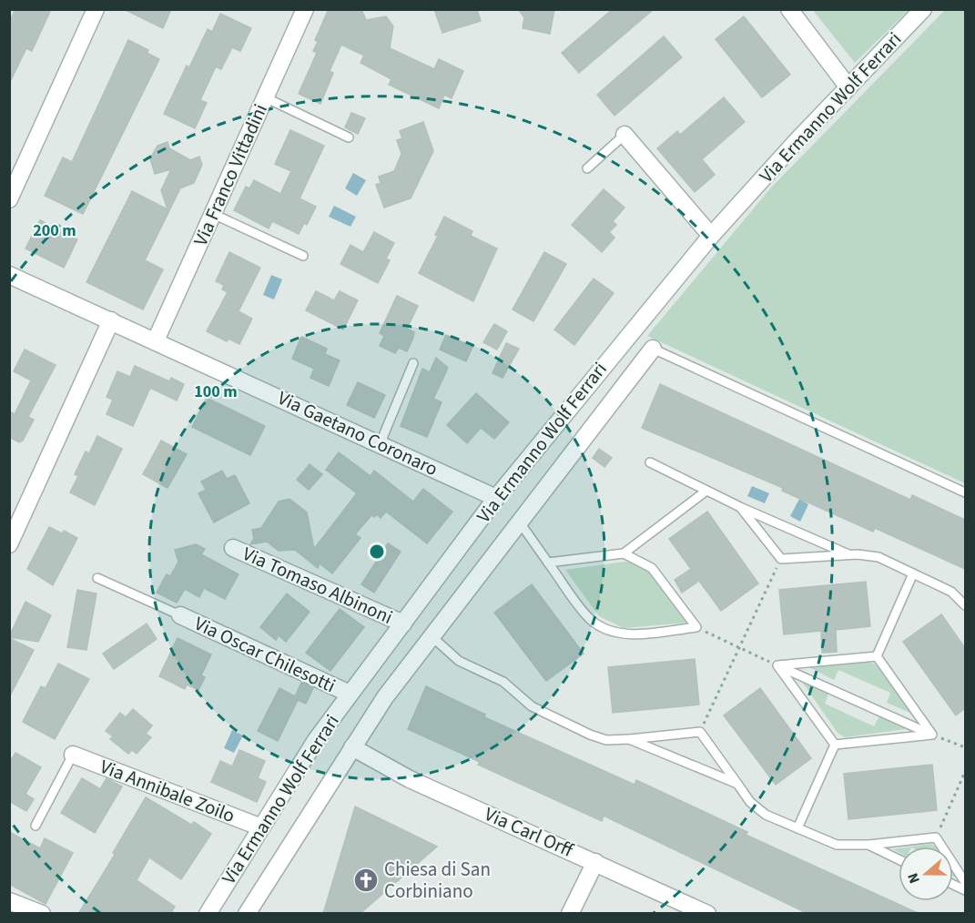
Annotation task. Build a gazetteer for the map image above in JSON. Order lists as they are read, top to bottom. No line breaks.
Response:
{"streets":{"street":["Via Ermanno Wolf Ferrari","Via Franco Vittadini","Via Gaetano Coronaro","Via Tomaso Albinoni","Via Oscar Chilesotti","Via Annibale Zoilo","Via Carl Orff"]},"crossings":[["Via Ermanno Wolf Ferrari","Via Gaetano Coronaro"],["Via Ermanno Wolf Ferrari","Via Tomaso Albinoni"],["Via Ermanno Wolf Ferrari","Via Oscar Chilesotti"],["Via Ermanno Wolf Ferrari","Via Annibale Zoilo"],["Via Ermanno Wolf Ferrari","Via Carl Orff"],["Via Franco Vittadini","Via Gaetano Coronaro"]],"places":{"church":["Chiesa di San Corbiniano"]},"north":"left","rings":["200 m","100 m"]}
